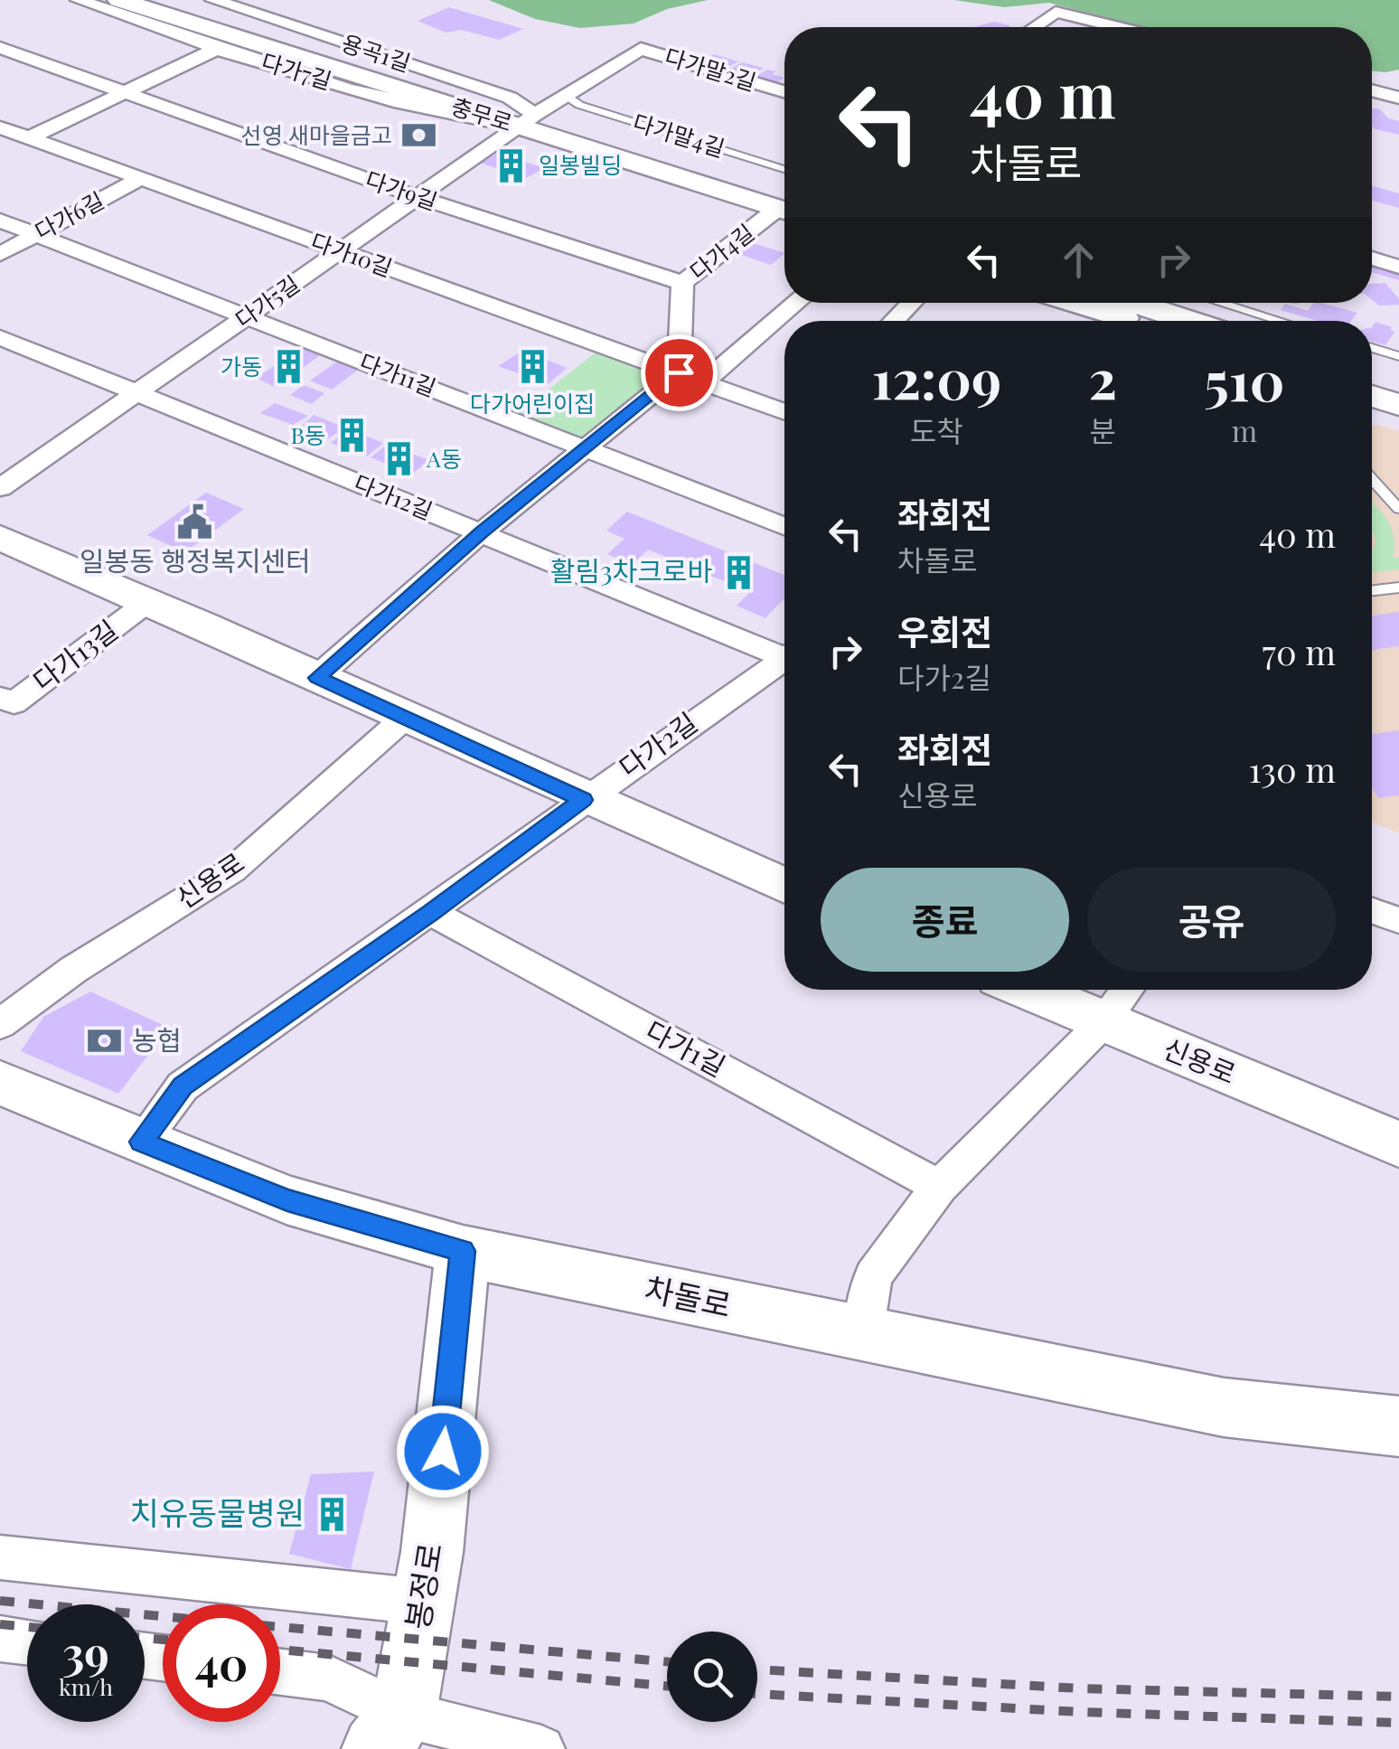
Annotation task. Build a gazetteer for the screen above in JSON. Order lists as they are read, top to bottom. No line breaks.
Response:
{"streets":{"street":["용곡1길","다가말2길","다가7길","충무로","다가9길","다가6길","다가4길","다가10길","다가5길","다가11길","다가12길","다가13길","다가2길","신용로","다가1길","차돌로","봉정로"],"lane":["다가말4길"]},"crossings":[["용곡1길","다가말2길"],["용곡1길","다가7길"],["용곡1길","충무로"],["용곡1길","다가5길"],["다가말2길","다가7길"],["다가말2길","충무로"],["다가말2길","다가말4길"],["다가말2길","다가5길"],["다가7길","충무로"],["다가7길","다가5길"],["충무로","다가5길"],["다가9길","다가4길"],["다가9길","다가5길"],["다가6길","다가10길"],["다가6길","다가11길"],["다가4길","다가10길"],["다가10길","다가5길"],["다가5길","다가11길"],["다가5길","다가12길"],["다가2길","다가1길"],["다가2길","차돌로"],["차돌로","봉정로"]],"places":{"bank":["선영 새마을금고","농협"],"building":["일봉빌딩","가동","다가어린이집","B동","A동","활림3차크로바","치유동물병원"],"public building":["일봉동 행정복지센터"]},"page":{"turn":["40 m","차돌로"],"eta":["12:09","도착","2","분","510","m"],"list":[{"name":"좌회전","note":"차돌로","value":"40 m"},{"name":"우회전","note":"다가2길","value":"70 m"},{"name":"좌회전","note":"신용로","value":"130 m"}],"buttons":["종료","공유"],"speed":"39 km/h","limit":"40"}}
